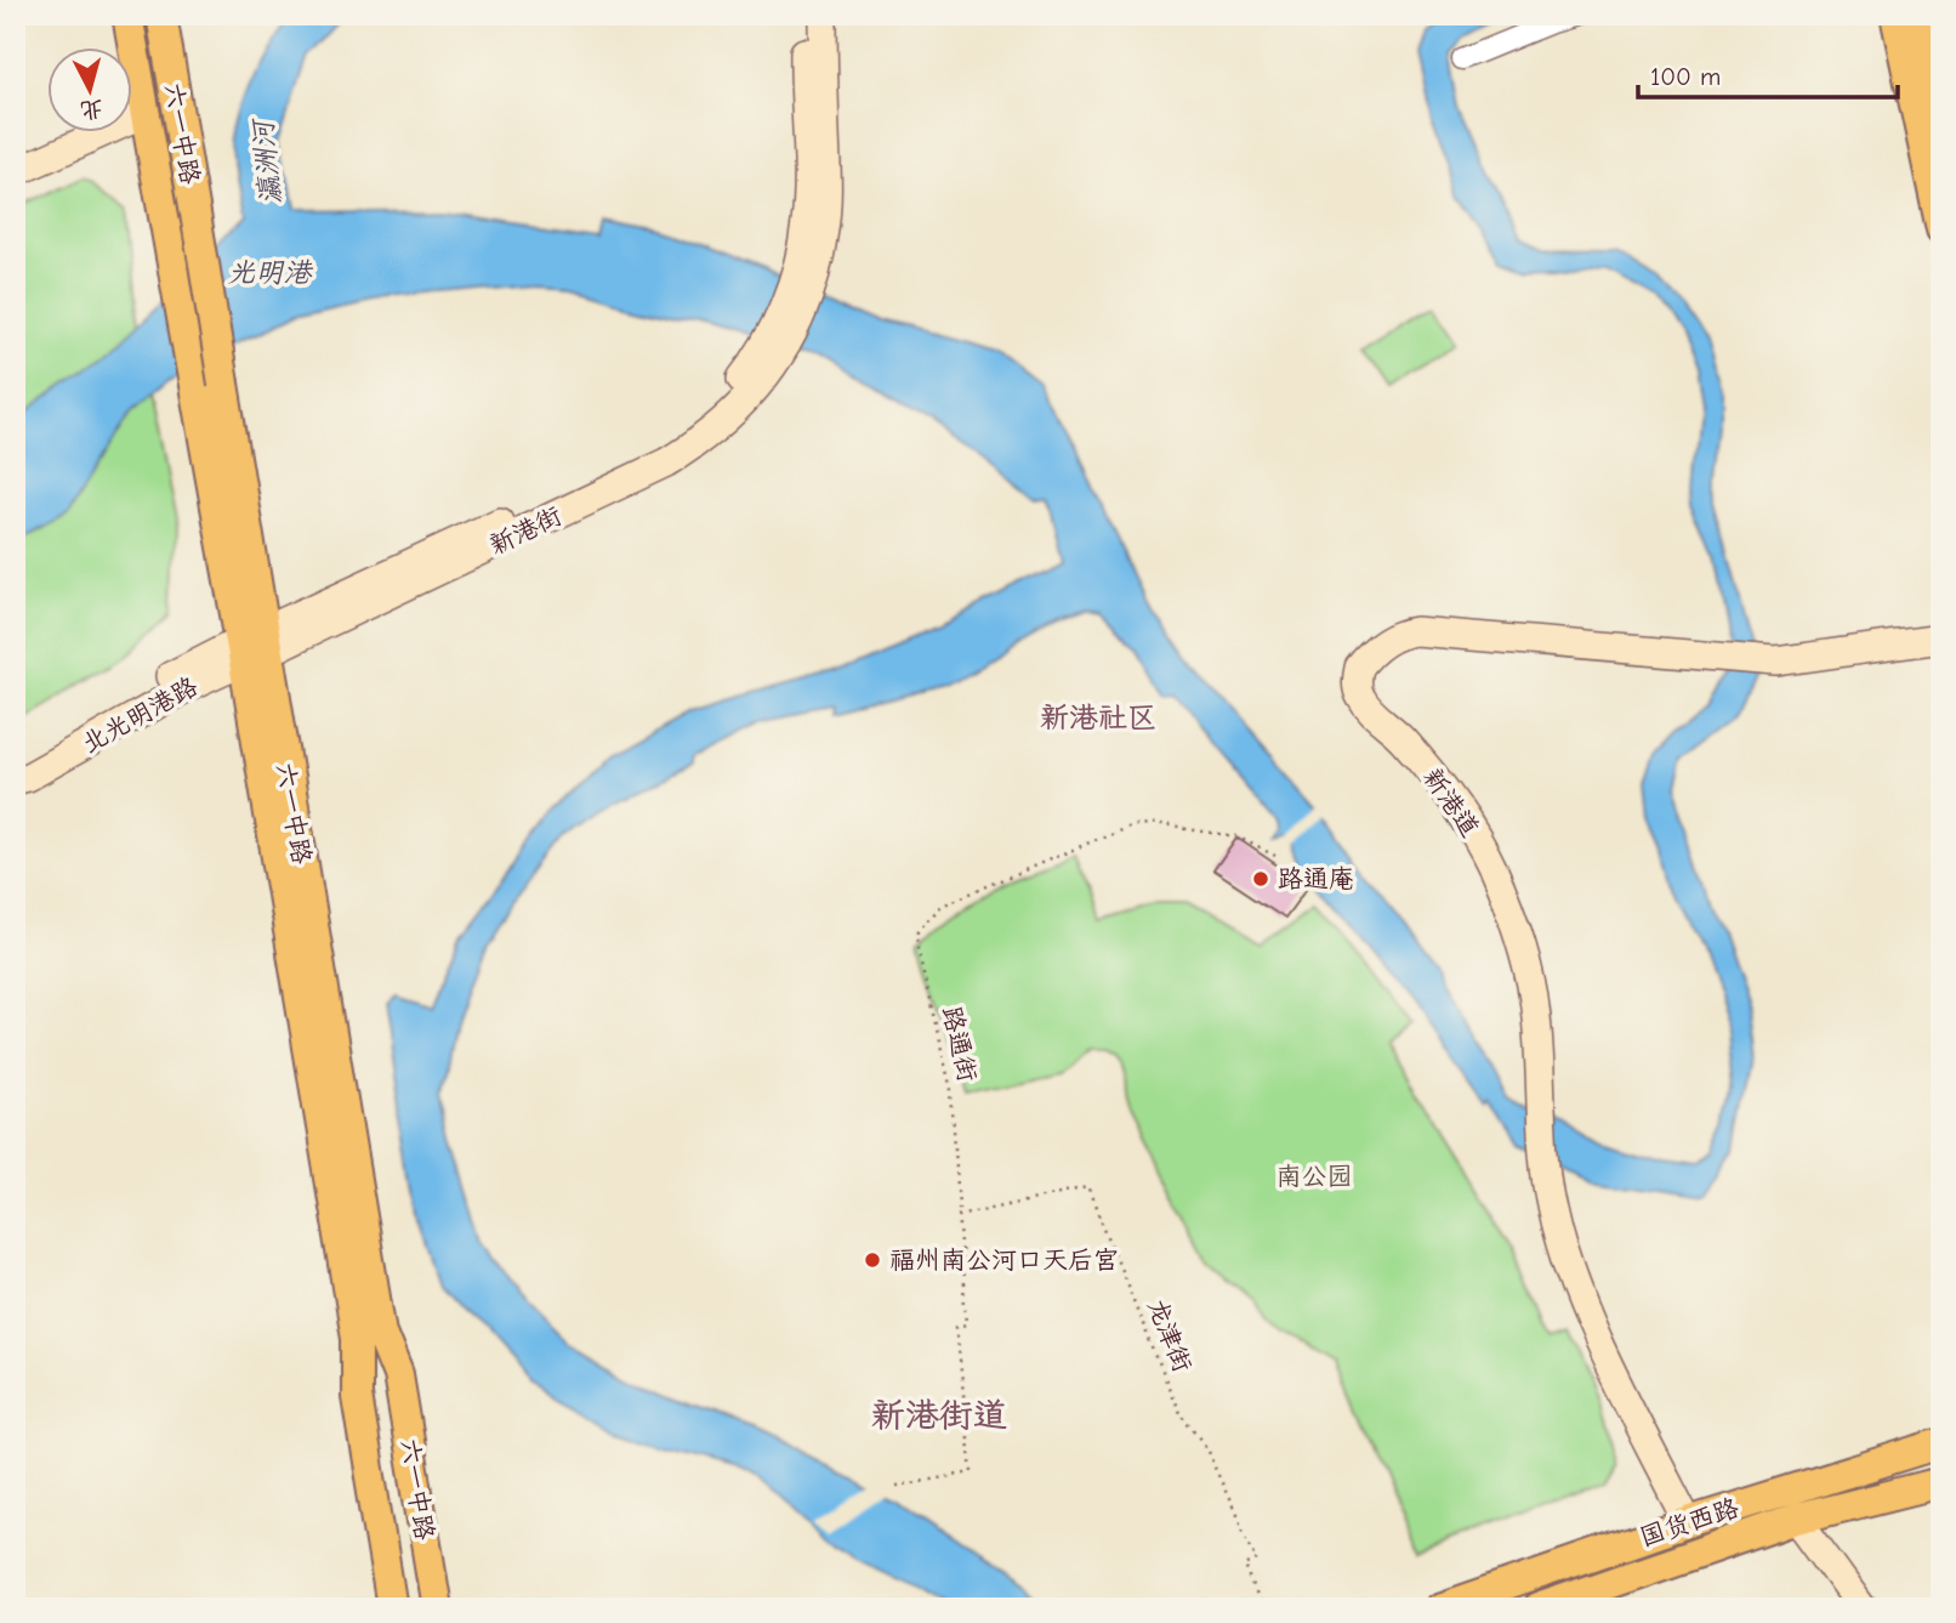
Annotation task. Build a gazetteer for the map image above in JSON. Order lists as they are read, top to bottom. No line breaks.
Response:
{"streets":{"main road":["六一中路","国货西路"],"street":["新港街","北光明港路","新港道"],"path":["路通街","龙津街"]},"crossings":[["六一中路","新港街"],["六一中路","北光明港路"],["新港街","北光明港路"],["新港道","国货西路"],["路通街","龙津街"]],"districts":["新港社区","新港街道"],"water":["瀛洲河","光明港"],"parks":["南公园"],"places":["路通庵","福州南公河口天后宫"],"scale_bar":"100 m","north":"bottom"}
